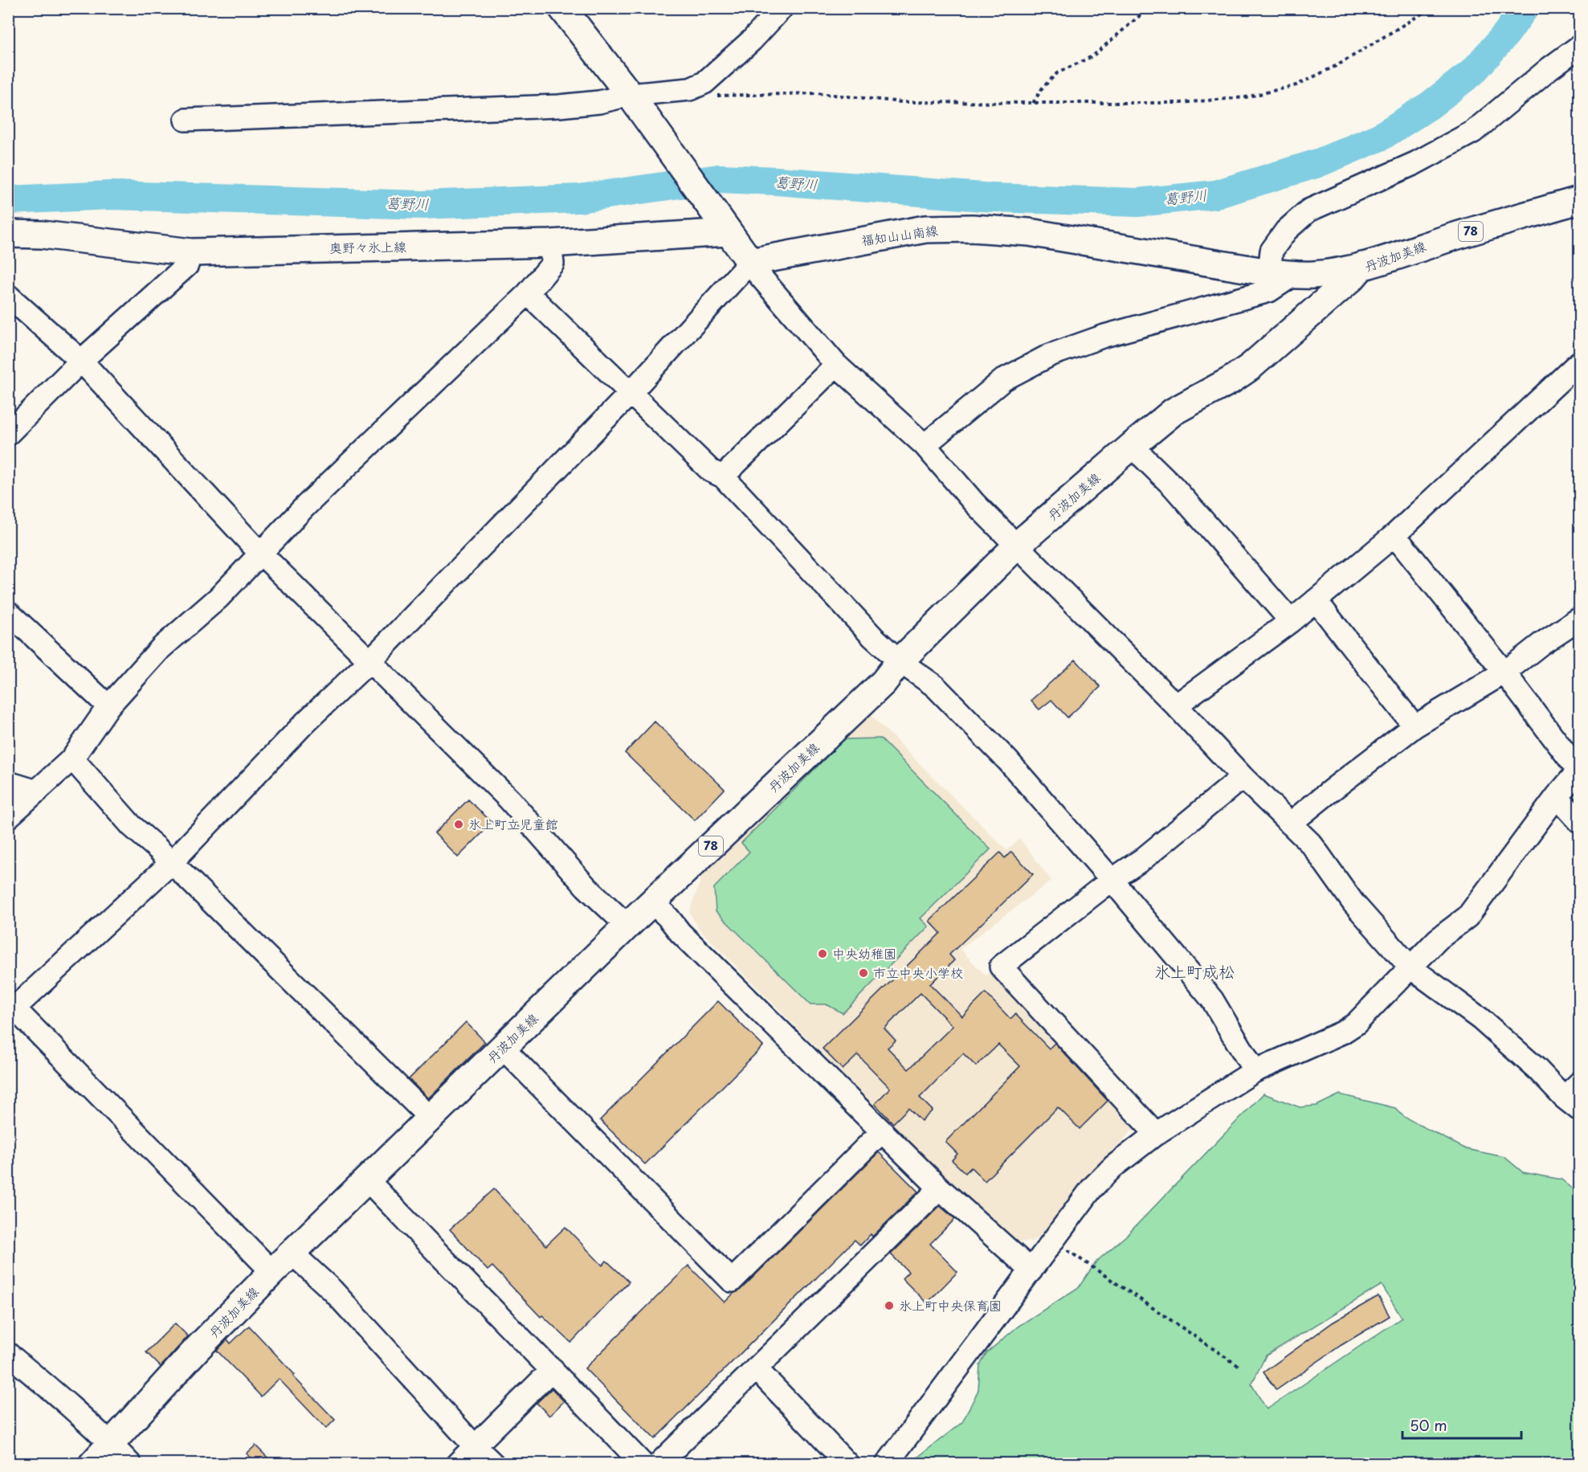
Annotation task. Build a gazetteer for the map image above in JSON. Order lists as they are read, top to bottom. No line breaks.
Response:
{"streets":{"main road":["78","福知山山南線","奥野々氷上線","丹波加美線"]},"crossings":[["福知山山南線","丹波加美線"]],"districts":["氷上町成松"],"water":["葛野川"],"places":["氷上町立児童館","中央幼稚園","市立中央小学校","氷上町中央保育園"],"scale_bar":"50 m"}
